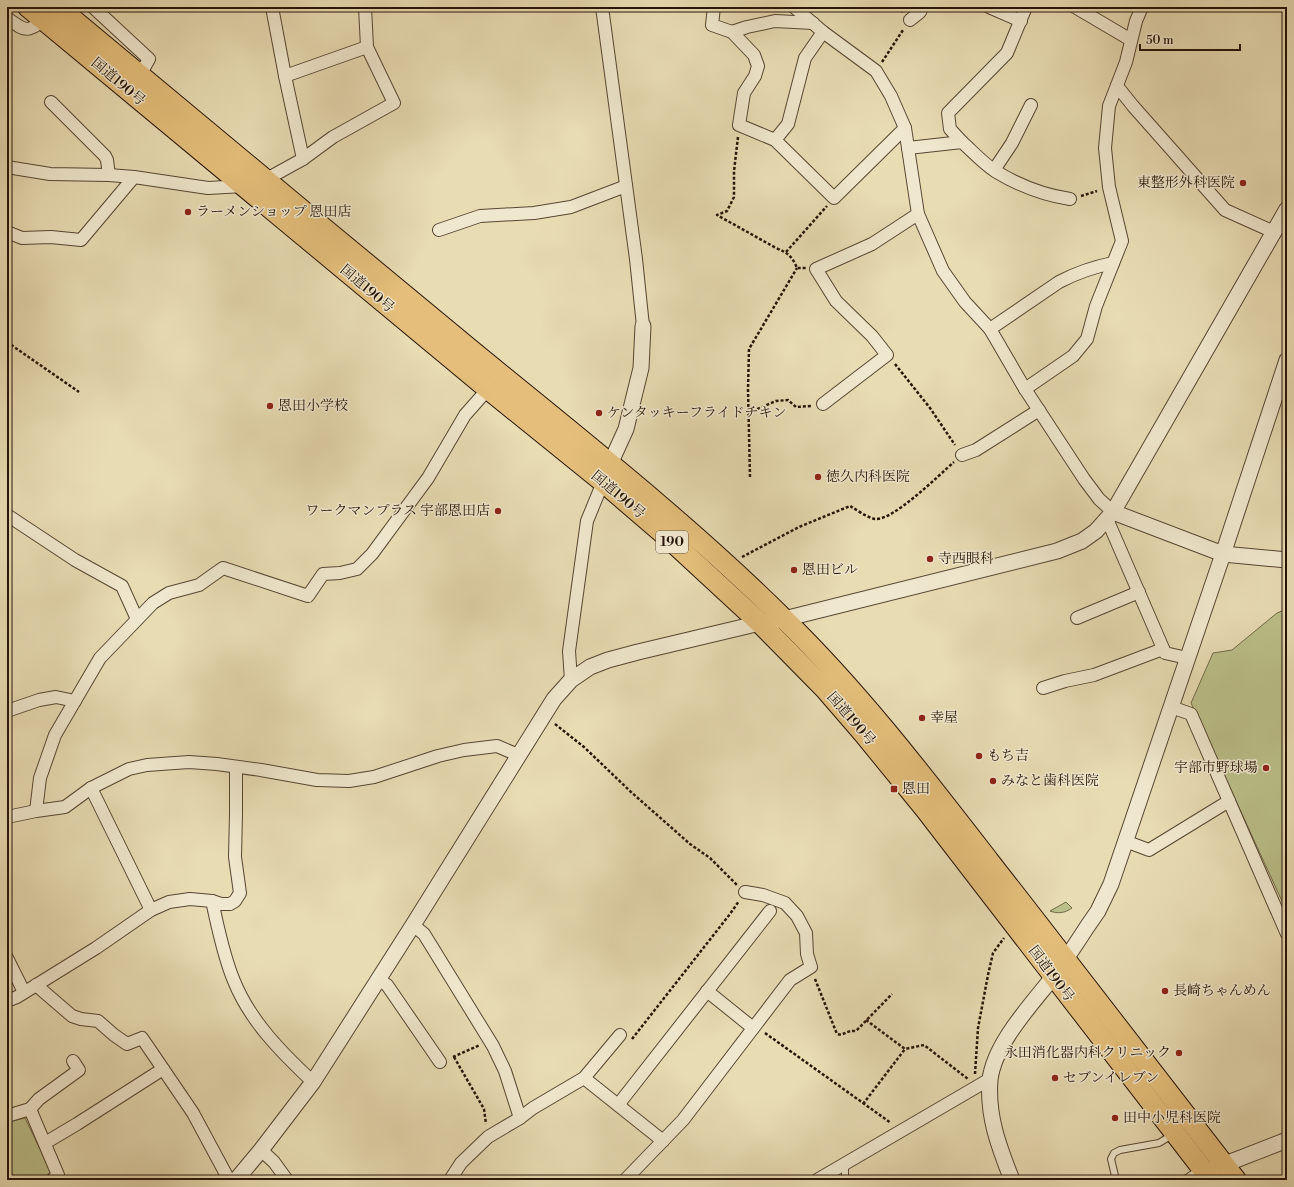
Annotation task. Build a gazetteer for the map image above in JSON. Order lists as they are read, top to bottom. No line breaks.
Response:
{"streets":{"highway":["国道190号","190"]},"places":{"other":["東整形外科医院","ラーメンショップ 恩田店","恩田小学校","ケンタッキーフライドチキン","徳久内科医院","ワークマンプラス 宇部恩田店","寺西眼科","恩田ビル","幸屋","もち吉","宇部市野球場","みなと歯科医院","長崎ちゃんめん","永田消化器内科クリニック","セブンイレブン","田中小児科医院"],"transit":["恩田"]},"scale_bar":"50 m"}
